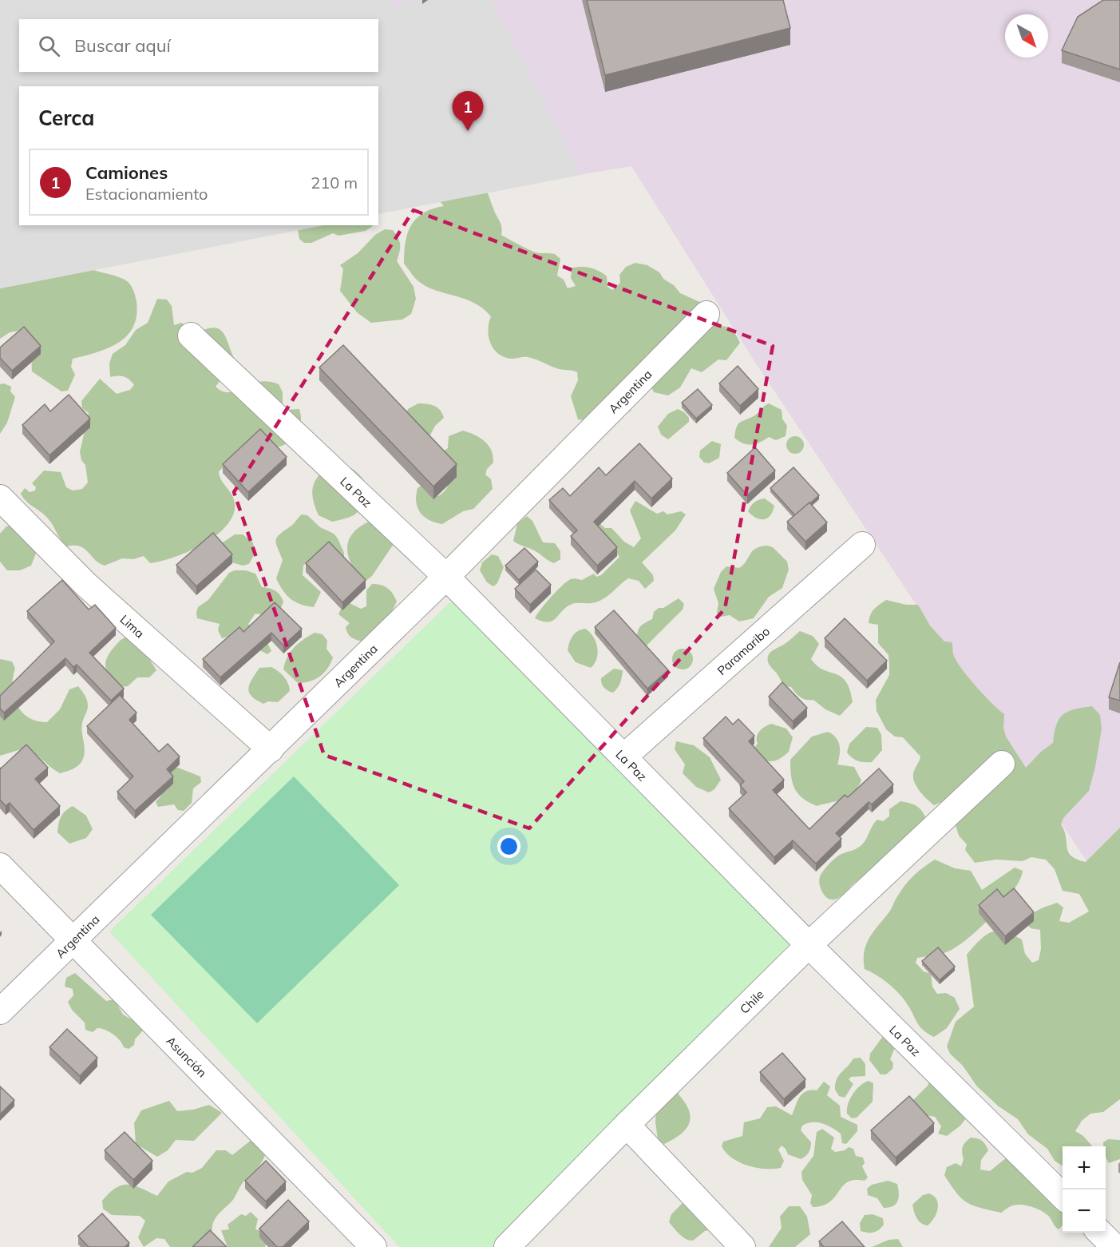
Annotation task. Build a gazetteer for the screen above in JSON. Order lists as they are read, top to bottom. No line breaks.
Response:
{"streets":{"street":["Argentina","La Paz","Lima","Paramaribo","Chile","Asunción"]},"crossings":[["Argentina","La Paz"],["Argentina","Lima"],["Argentina","Asunción"],["La Paz","Paramaribo"],["La Paz","Chile"]],"north":"bottom right","page":{"search":"Buscar aquí","heading":"Cerca","pins":"1","list":[{"mark":"1","name":"Camiones","note":"Estacionamiento","value":"210 m"}],"map_buttons":["+","−"]}}
